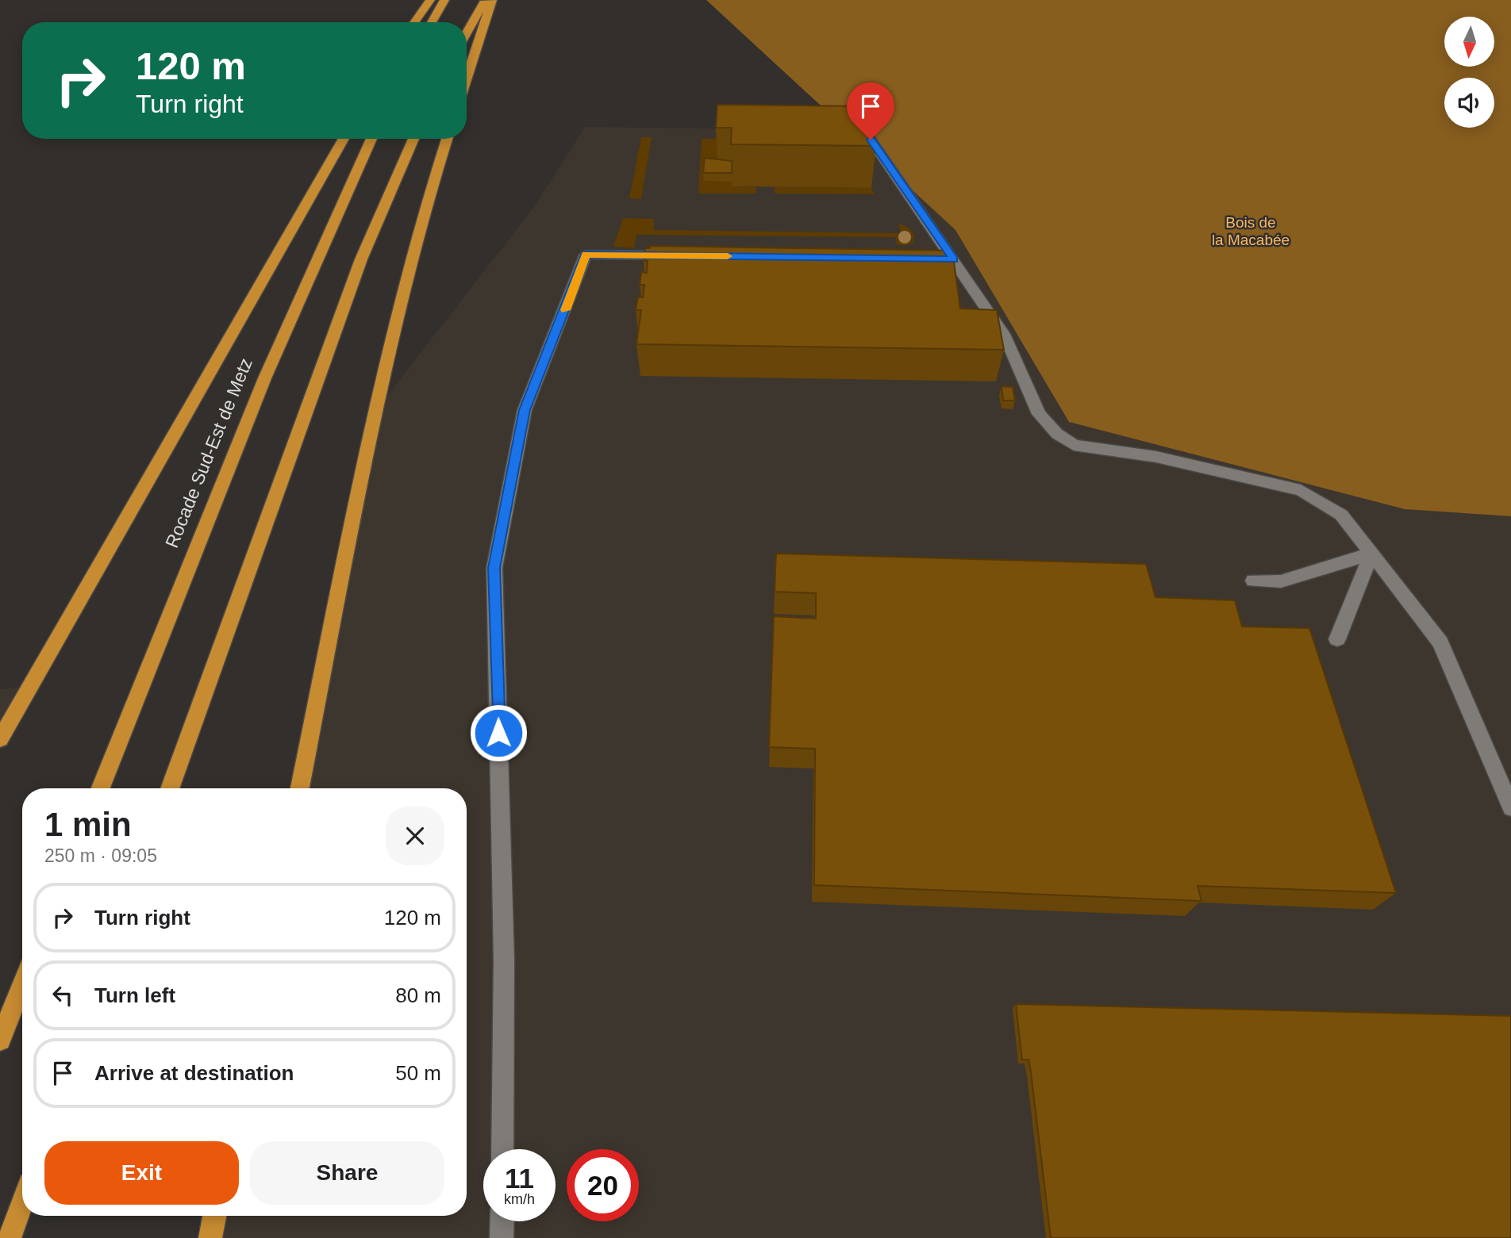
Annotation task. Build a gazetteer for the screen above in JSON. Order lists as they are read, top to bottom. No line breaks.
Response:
{"streets":{"highway":["Rocade Sud-Est de Metz"]},"parks":["Bois de la Macabée"],"north":"bottom","page":{"turn":["120 m","Turn right"],"heading":["1 min","250 m · 09:05"],"list":[{"name":"Turn right","value":"120 m"},{"name":"Turn left","value":"80 m"},{"name":"Arrive at destination","value":"50 m"}],"buttons":["Exit","Share"],"speed":"11 km/h","limit":"20"}}
